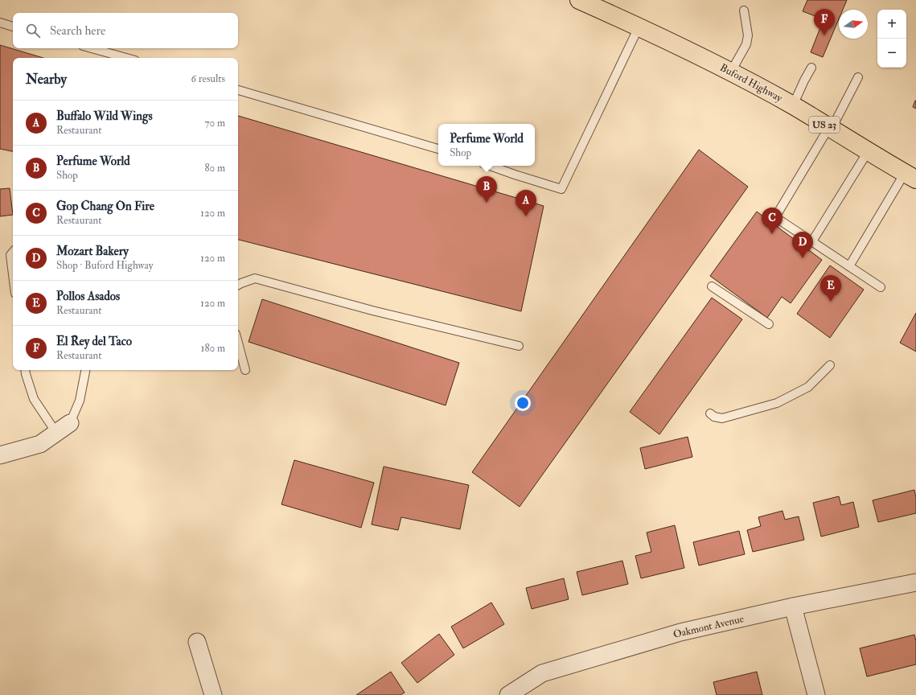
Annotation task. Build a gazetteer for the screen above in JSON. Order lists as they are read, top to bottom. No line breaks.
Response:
{"streets":{"main road":["Buford Highway","US 23"],"street":["Oakmont Avenue"]},"north":"right","page":{"pins":["F","B","A","C","D","E"],"map_buttons":["+","−"],"search":"Search here","heading":["Nearby","6 results"],"list":[{"mark":"A","name":"Buffalo Wild Wings","note":"Restaurant","value":"70 m"},{"mark":"B","name":"Perfume World","note":"Shop","value":"80 m"},{"mark":"C","name":"Gop Chang On Fire","note":"Restaurant","value":"120 m"},{"mark":"D","name":"Mozart Bakery","note":"Shop · Buford Highway","value":"120 m"},{"mark":"E","name":"Pollos Asados","note":"Restaurant","value":"120 m"},{"mark":"F","name":"El Rey del Taco","note":"Restaurant","value":"180 m"}],"popup":["Perfume World","Shop"]}}
